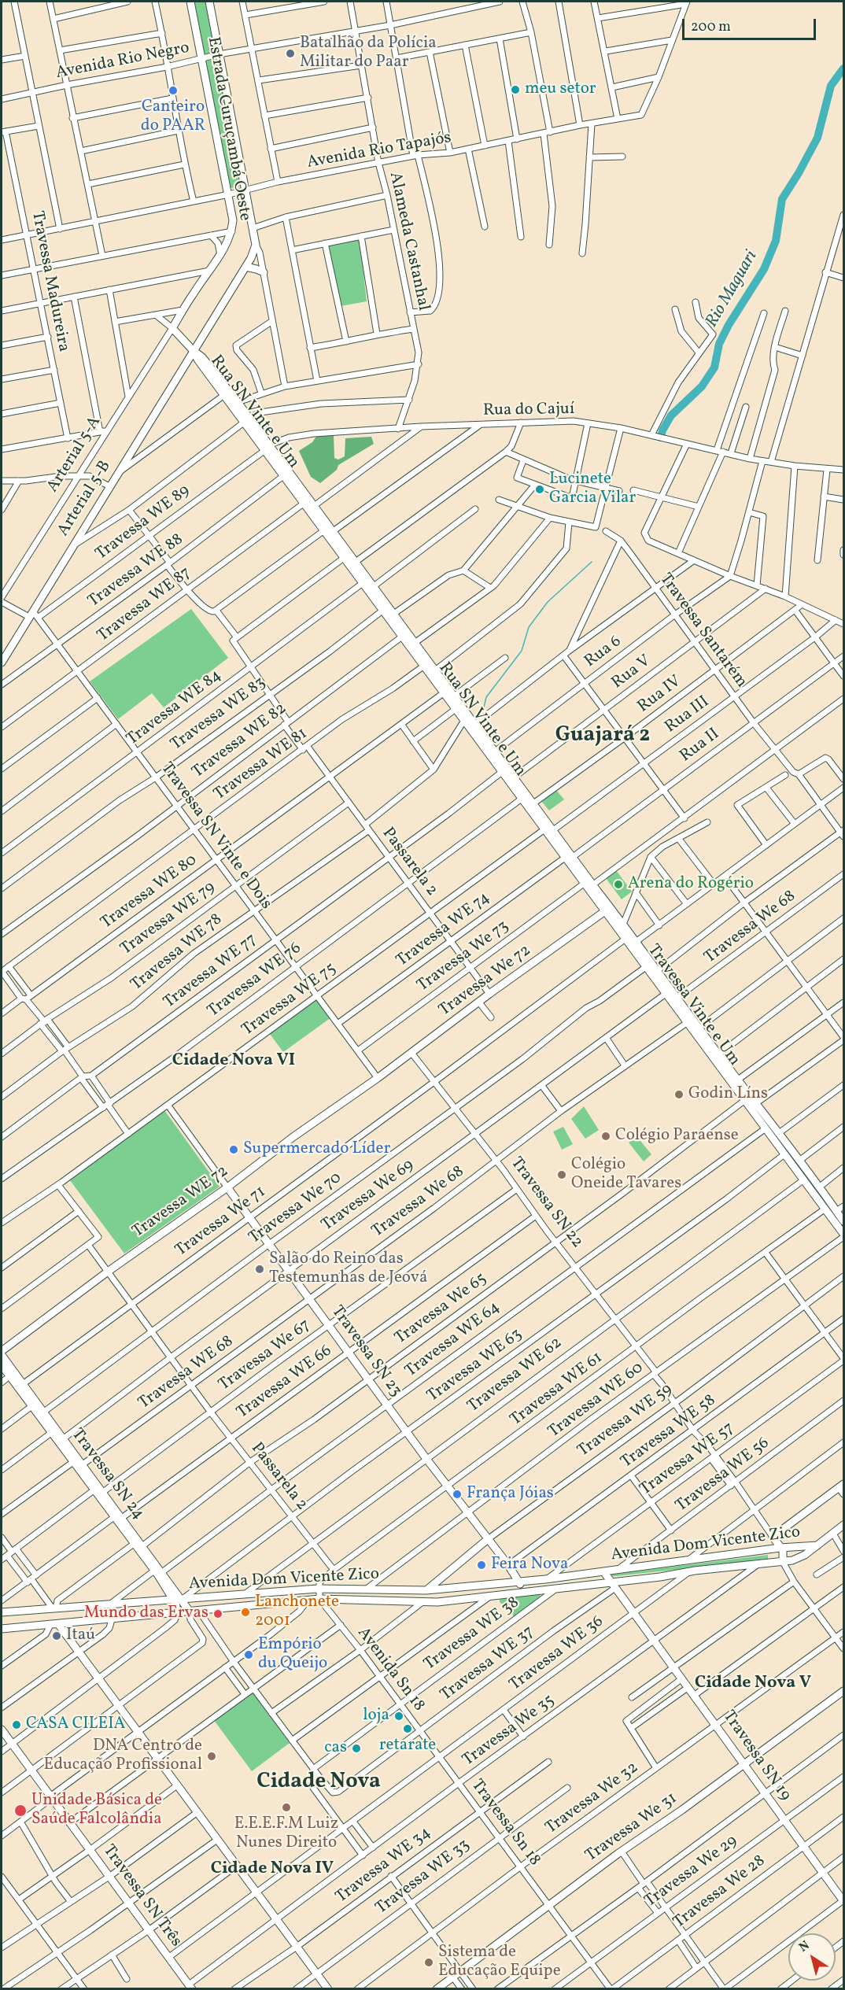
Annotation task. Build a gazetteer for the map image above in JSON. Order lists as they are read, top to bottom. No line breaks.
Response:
{"streets":{"main road":["Estrada Curuçambá Oeste","Rua SN Vinte e Um","Arterial 5-B","Travessa We 72","Travessa Vinte e Um","Travessa WE 72","Travessa SN 22","Travessa SN 23","Travessa WE 59","Travessa SN 24","Avenida Dom Vicente Zico","Travessa SN 19","Travessa We 31","Travessa SN Três"],"street":["Avenida Rio Negro","Avenida Rio Tapajós","Alameda Castanhal","Travessa Madureira","Rua do Cajuí","Arterial 5-A","Travessa WE 89","Travessa WE 88","Travessa WE 87","Travessa Santarém","Rua 6","Rua V","Rua IV","Travessa WE 84","Travessa WE 83","Rua III","Travessa WE 82","Rua II","Travessa WE 81","Travessa SN Vinte e Dois","Passarela 2","Travessa WE 80","Travessa WE 79","Travessa We 68","Travessa WE 74","Travessa WE 78","Travessa We 73","Travessa WE 77","Travessa WE 76","Travessa WE 75","Travessa We 69","Travessa We 70","Travessa We 71","Travessa We 65","Travessa WE 64","Travessa We 67","Travessa WE 63","Travessa WE 68","Travessa WE 62","Travessa WE 66","Travessa WE 61","Travessa WE 60","Travessa WE 58","Travessa WE 57","Travessa WE 56","Travessa WE 38","Travessa WE 36","Travessa WE 37","Avenida Sn 18","Travessa We 35","Travessa We 32","Travessa Sn 18","Travessa WE 34","Travessa We 29","Travessa WE 33","Travessa We 28"]},"crossings":[["Avenida Rio Negro","Estrada Curuçambá Oeste"],["Avenida Rio Negro","Alameda Castanhal"],["Estrada Curuçambá Oeste","Avenida Rio Tapajós"],["Estrada Curuçambá Oeste","Arterial 5-A"],["Avenida Rio Tapajós","Alameda Castanhal"],["Avenida Rio Tapajós","Travessa Madureira"],["Alameda Castanhal","Rua do Cajuí"],["Rua do Cajuí","Rua SN Vinte e Um"],["Rua do Cajuí","Travessa WE 89"],["Rua SN Vinte e Um","Arterial 5-B"],["Rua SN Vinte e Um","Travessa WE 89"],["Rua SN Vinte e Um","Travessa WE 88"],["Rua SN Vinte e Um","Travessa WE 87"],["Rua SN Vinte e Um","Rua 6"],["Rua SN Vinte e Um","Rua V"],["Rua SN Vinte e Um","Rua IV"],["Rua SN Vinte e Um","Travessa WE 84"],["Rua SN Vinte e Um","Travessa WE 83"],["Rua SN Vinte e Um","Rua III"],["Rua SN Vinte e Um","Travessa WE 82"],["Rua SN Vinte e Um","Rua II"],["Rua SN Vinte e Um","Travessa WE 81"],["Rua SN Vinte e Um","Travessa WE 80"],["Rua SN Vinte e Um","Travessa WE 74"],["Rua SN Vinte e Um","Travessa We 73"],["Rua SN Vinte e Um","Travessa WE 77"],["Rua SN Vinte e Um","Travessa WE 76"],["Rua SN Vinte e Um","Travessa We 72"],["Rua SN Vinte e Um","Travessa WE 75"],["Rua SN Vinte e Um","Travessa Vinte e Um"],["Arterial 5-B","Travessa WE 89"],["Arterial 5-B","Travessa SN Vinte e Dois"],["Travessa WE 89","Travessa SN Vinte e Dois"],["Travessa WE 88","Travessa SN Vinte e Dois"],["Travessa WE 87","Travessa SN Vinte e Dois"],["Travessa Santarém","Rua 6"],["Travessa Santarém","Rua V"],["Travessa Santarém","Rua IV"],["Travessa Santarém","Rua III"],["Travessa Santarém","Rua II"],["Travessa WE 84","Travessa SN Vinte e Dois"],["Travessa WE 84","Passarela 2"],["Travessa WE 83","Travessa SN Vinte e Dois"],["Travessa WE 83","Passarela 2"],["Travessa WE 82","Travessa SN Vinte e Dois"],["Travessa WE 82","Passarela 2"],["Rua II","Travessa WE 74"],["Travessa WE 81","Travessa SN Vinte e Dois"],["Travessa WE 81","Passarela 2"],["Travessa SN Vinte e Dois","Travessa WE 80"],["Travessa SN Vinte e Dois","Travessa WE 79"],["Travessa SN Vinte e Dois","Travessa WE 74"],["Travessa SN Vinte e Dois","Travessa WE 78"],["Travessa SN Vinte e Dois","Travessa We 73"],["Travessa SN Vinte e Dois","Travessa WE 77"],["Travessa SN Vinte e Dois","Travessa WE 76"],["Travessa SN Vinte e Dois","Travessa We 72"],["Travessa SN Vinte e Dois","Travessa WE 75"],["Travessa SN Vinte e Dois","Travessa WE 72"],["Passarela 2","Travessa WE 80"],["Passarela 2","Travessa WE 79"],["Passarela 2","Travessa WE 74"],["Passarela 2","Travessa WE 78"],["Passarela 2","Travessa We 73"],["Passarela 2","Travessa WE 77"],["Passarela 2","Travessa WE 76"],["Passarela 2","Travessa We 72"],["Passarela 2","Travessa WE 75"],["Passarela 2","Travessa We 69"],["Passarela 2","Travessa WE 72"],["Passarela 2","Travessa We 70"],["Passarela 2","Travessa We 71"],["Passarela 2","Travessa We 65"],["Passarela 2","Travessa WE 64"],["Passarela 2","Travessa We 67"],["Passarela 2","Travessa WE 63"],["Passarela 2","Travessa WE 68"],["Passarela 2","Travessa WE 62"],["Passarela 2","Travessa WE 66"],["Passarela 2","Travessa WE 61"],["Travessa We 68","Travessa Vinte e Um"],["Travessa We 68","Travessa SN 22"],["Travessa We 68","Travessa SN 23"],["Travessa We 68","Travessa WE 68"],["Travessa We 72","Travessa WE 72"],["Travessa We 72","Travessa SN 22"],["Travessa WE 75","Travessa SN 23"],["Travessa Vinte e Um","Travessa We 69"],["Travessa Vinte e Um","Travessa We 65"],["Travessa Vinte e Um","Travessa WE 64"],["Travessa Vinte e Um","Travessa WE 63"],["Travessa Vinte e Um","Travessa WE 62"],["Travessa Vinte e Um","Travessa WE 61"],["Travessa Vinte e Um","Travessa WE 60"],["Travessa We 69","Travessa SN 22"],["Travessa We 69","Travessa SN 23"],["Travessa We 69","Travessa SN 24"],["Travessa WE 72","Travessa SN 23"],["Travessa WE 72","Travessa SN 24"],["Travessa SN 22","Travessa We 70"],["Travessa SN 22","Travessa We 71"],["Travessa SN 22","Travessa We 65"],["Travessa SN 22","Travessa WE 64"],["Travessa SN 22","Travessa We 67"],["Travessa SN 22","Travessa WE 63"],["Travessa SN 22","Travessa WE 62"],["Travessa SN 22","Travessa WE 66"],["Travessa SN 22","Travessa WE 61"],["Travessa SN 22","Travessa WE 60"],["Travessa SN 22","Travessa WE 59"],["Travessa SN 22","Travessa WE 58"],["Travessa SN 22","Travessa WE 57"],["Travessa SN 22","Travessa WE 56"],["Travessa SN 22","Avenida Dom Vicente Zico"],["Travessa We 70","Travessa SN 23"],["Travessa We 71","Travessa SN 23"],["Travessa We 71","Travessa SN 24"],["Travessa We 65","Travessa SN 23"],["Travessa WE 64","Travessa SN 23"],["Travessa WE 64","Travessa SN 24"],["Travessa WE 64","Avenida Dom Vicente Zico"],["Travessa SN 23","Travessa We 67"],["Travessa SN 23","Travessa WE 63"],["Travessa SN 23","Travessa WE 68"],["Travessa SN 23","Travessa WE 62"],["Travessa SN 23","Travessa WE 66"],["Travessa SN 23","Travessa WE 61"],["Travessa SN 23","Travessa WE 60"],["Travessa SN 23","Travessa WE 59"],["Travessa SN 23","Travessa WE 58"],["Travessa SN 23","Avenida Dom Vicente Zico"],["Travessa We 67","Travessa SN 24"],["Travessa WE 63","Travessa SN 24"],["Travessa WE 63","Avenida Dom Vicente Zico"],["Travessa WE 68","Travessa SN 24"],["Travessa WE 62","Avenida Dom Vicente Zico"],["Travessa WE 66","Travessa SN 24"],["Travessa WE 61","Avenida Dom Vicente Zico"],["Travessa WE 60","Avenida Dom Vicente Zico"],["Travessa WE 59","Avenida Dom Vicente Zico"],["Travessa WE 57","Avenida Dom Vicente Zico"],["Travessa SN 24","Avenida Dom Vicente Zico"],["Travessa WE 56","Avenida Dom Vicente Zico"],["Avenida Dom Vicente Zico","Travessa WE 38"],["Avenida Dom Vicente Zico","Travessa WE 36"],["Avenida Dom Vicente Zico","Travessa WE 37"],["Avenida Dom Vicente Zico","Avenida Sn 18"],["Avenida Dom Vicente Zico","Travessa We 35"],["Avenida Dom Vicente Zico","Travessa SN 19"],["Travessa WE 38","Avenida Sn 18"],["Travessa WE 36","Avenida Sn 18"],["Travessa WE 36","Travessa SN 19"],["Travessa WE 36","Travessa Sn 18"],["Travessa WE 37","Avenida Sn 18"],["Travessa WE 37","Travessa SN 19"],["Avenida Sn 18","Travessa Sn 18"],["Travessa We 35","Travessa SN 19"],["Travessa We 35","Travessa Sn 18"],["Travessa SN 19","Travessa We 32"],["Travessa SN 19","Travessa We 31"],["Travessa SN 19","Travessa We 29"],["Travessa SN 19","Travessa We 28"],["Travessa We 32","Travessa Sn 18"],["Travessa Sn 18","Travessa We 31"],["Travessa Sn 18","Travessa WE 34"],["Travessa Sn 18","Travessa WE 33"]],"districts":["Guajará 2","Cidade Nova VI","Cidade Nova V","Cidade Nova","Cidade Nova IV"],"water":["Rio Maguari"],"places":["Batalhão da Polícia Militar do Paar","meu setor","Canteiro do PAAR","Lucinete Garcia Vilar","Arena do Rogério","Godin Líns","Colégio Paraense","Supermercado Líder","Colégio Oneide Tavares","Salão do Reino das Testemunhas de Jeová","França Jóias","Feira Nova","Lanchonete 2001","Mundo das Ervas","Itaú","Empório du Queijo","loja","CASA CILEIA","retarate","cas","DNA Centro de Educação Profissional","E.E.E.F.M Luiz Nunes Direito","Unidade Básica de Saúde Falcolândia","Sistema de Educação Equipe"],"scale_bar":"200 m","north":"top left"}
